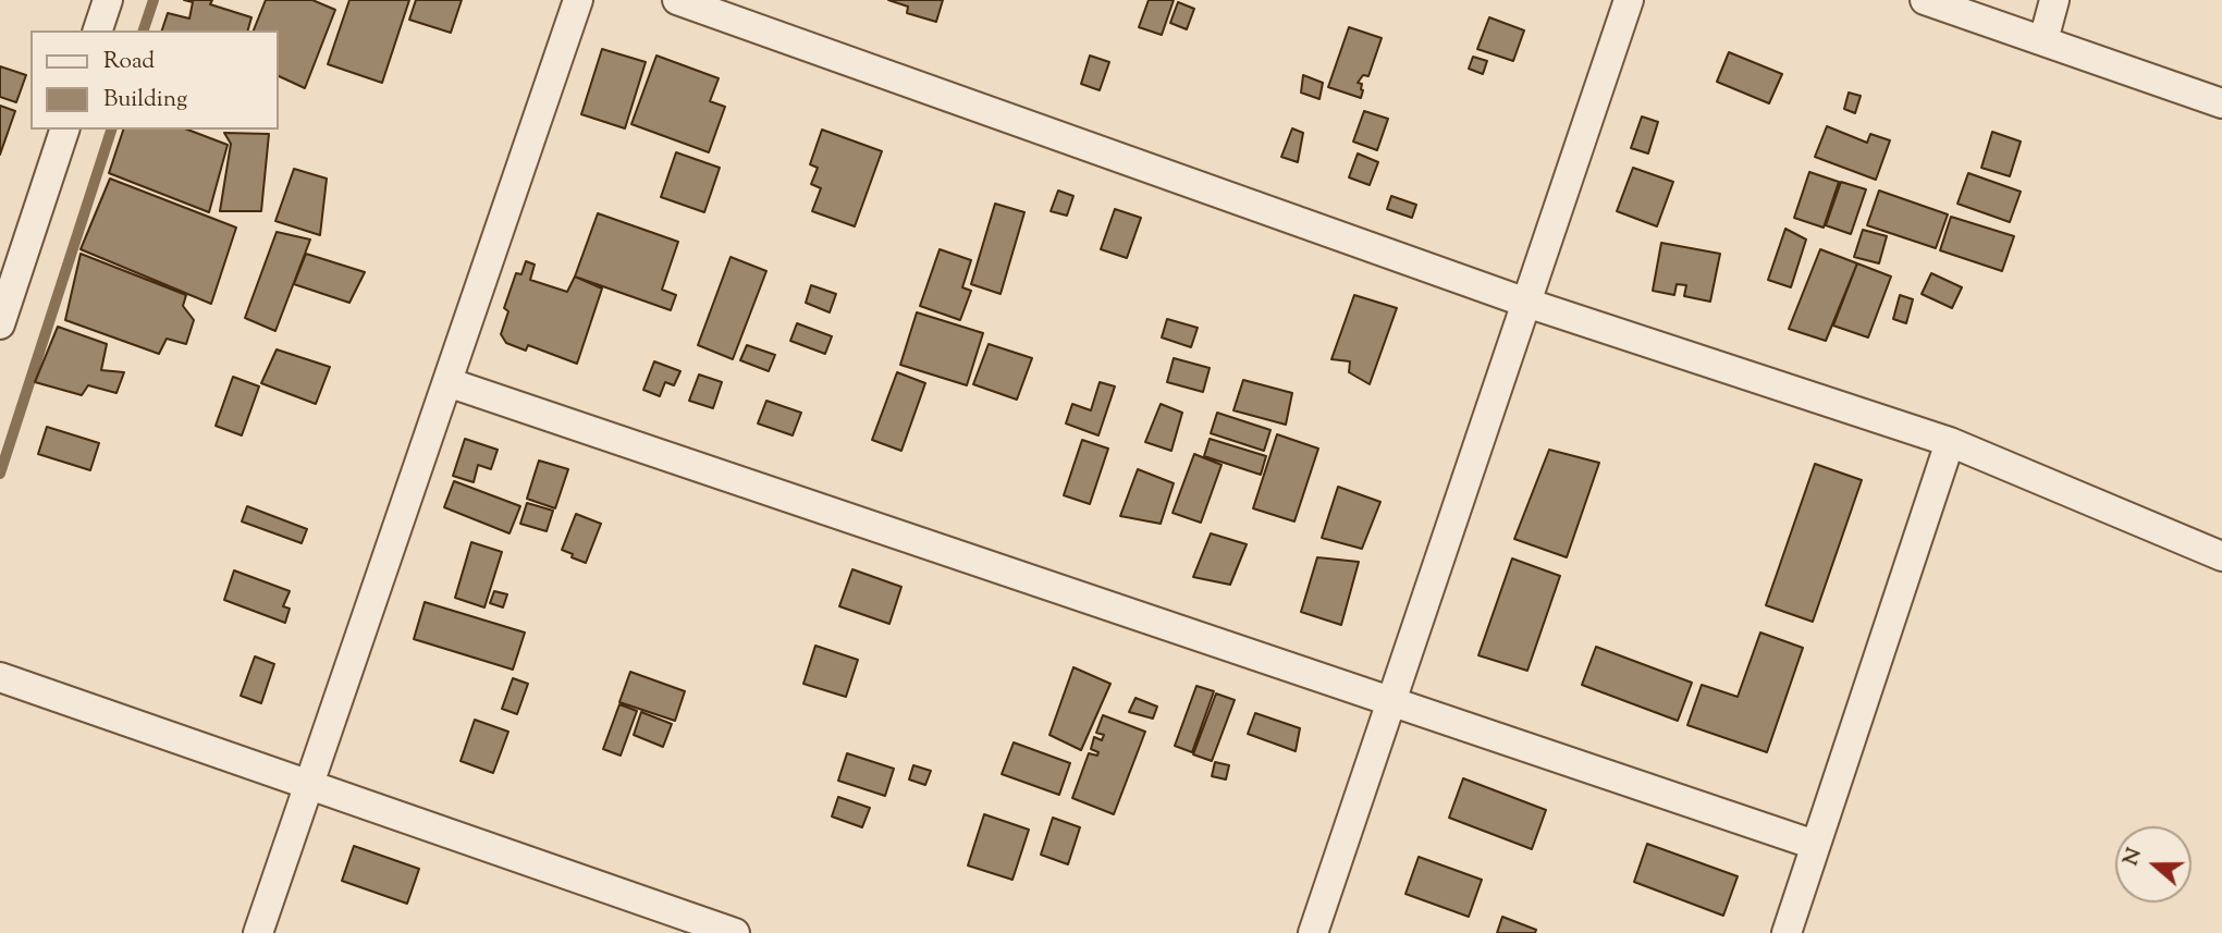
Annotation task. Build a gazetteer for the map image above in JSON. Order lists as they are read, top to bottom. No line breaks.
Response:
{"legend":["Road","Building"],"north":"left"}
